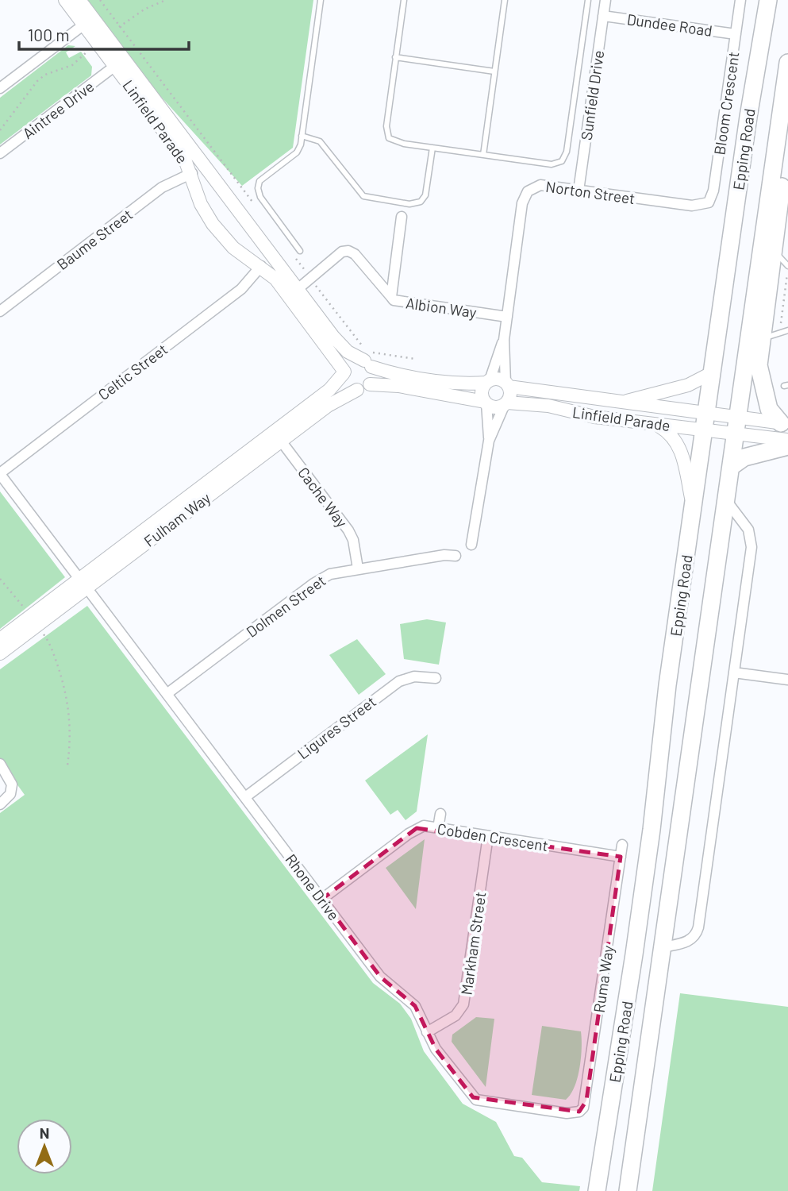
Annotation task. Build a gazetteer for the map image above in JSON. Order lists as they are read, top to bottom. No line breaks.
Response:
{"streets":{"main road":["Epping Road"],"street":["Dundee Road","Sunfield Drive","Bloom Crescent","Aintree Drive","Linfield Parade","Norton Street","Baume Street","Albion Way","Celtic Street","Cache Way","Fulham Way","Dolmen Street","Ligures Street","Cobden Crescent","Rhone Drive","Markham Street","Ruma Way"]},"crossings":[["Dundee Road","Sunfield Drive"],["Dundee Road","Bloom Crescent"],["Sunfield Drive","Norton Street"],["Bloom Crescent","Norton Street"],["Aintree Drive","Linfield Parade"],["Linfield Parade","Epping Road"],["Linfield Parade","Norton Street"],["Linfield Parade","Baume Street"],["Linfield Parade","Celtic Street"],["Linfield Parade","Fulham Way"],["Norton Street","Albion Way"],["Cache Way","Fulham Way"],["Cache Way","Dolmen Street"],["Fulham Way","Rhone Drive"],["Dolmen Street","Rhone Drive"],["Ligures Street","Rhone Drive"],["Cobden Crescent","Rhone Drive"],["Cobden Crescent","Markham Street"],["Cobden Crescent","Ruma Way"],["Rhone Drive","Markham Street"],["Rhone Drive","Ruma Way"]],"scale_bar":"100 m","north":"top"}
